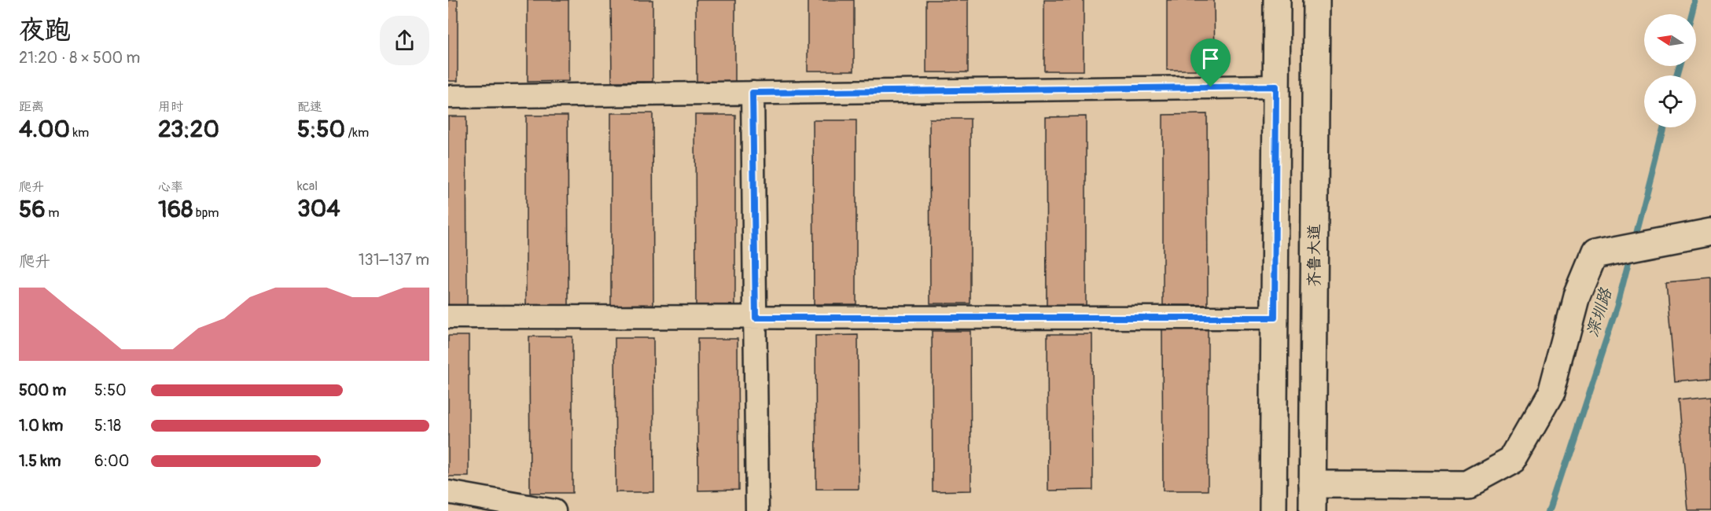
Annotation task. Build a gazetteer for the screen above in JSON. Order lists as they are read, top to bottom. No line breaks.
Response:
{"streets":{"main road":["齐鲁大道"]},"water":["深圳路"],"north":"left","page":{"heading":["夜跑","21:20 · 8 × 500 m"],"stats":[["距离","4.00 km"],["用时","23:20"],["配速","5:50 /km"],["爬升","56 m"],["心率","168 bpm"],["kcal","304"]],"chart":["爬升","131–137 m"],"list":[{"name":"500 m","note":"5:50"},{"name":"1.0 km","note":"5:18"},{"name":"1.5 km","note":"6:00"}]}}
